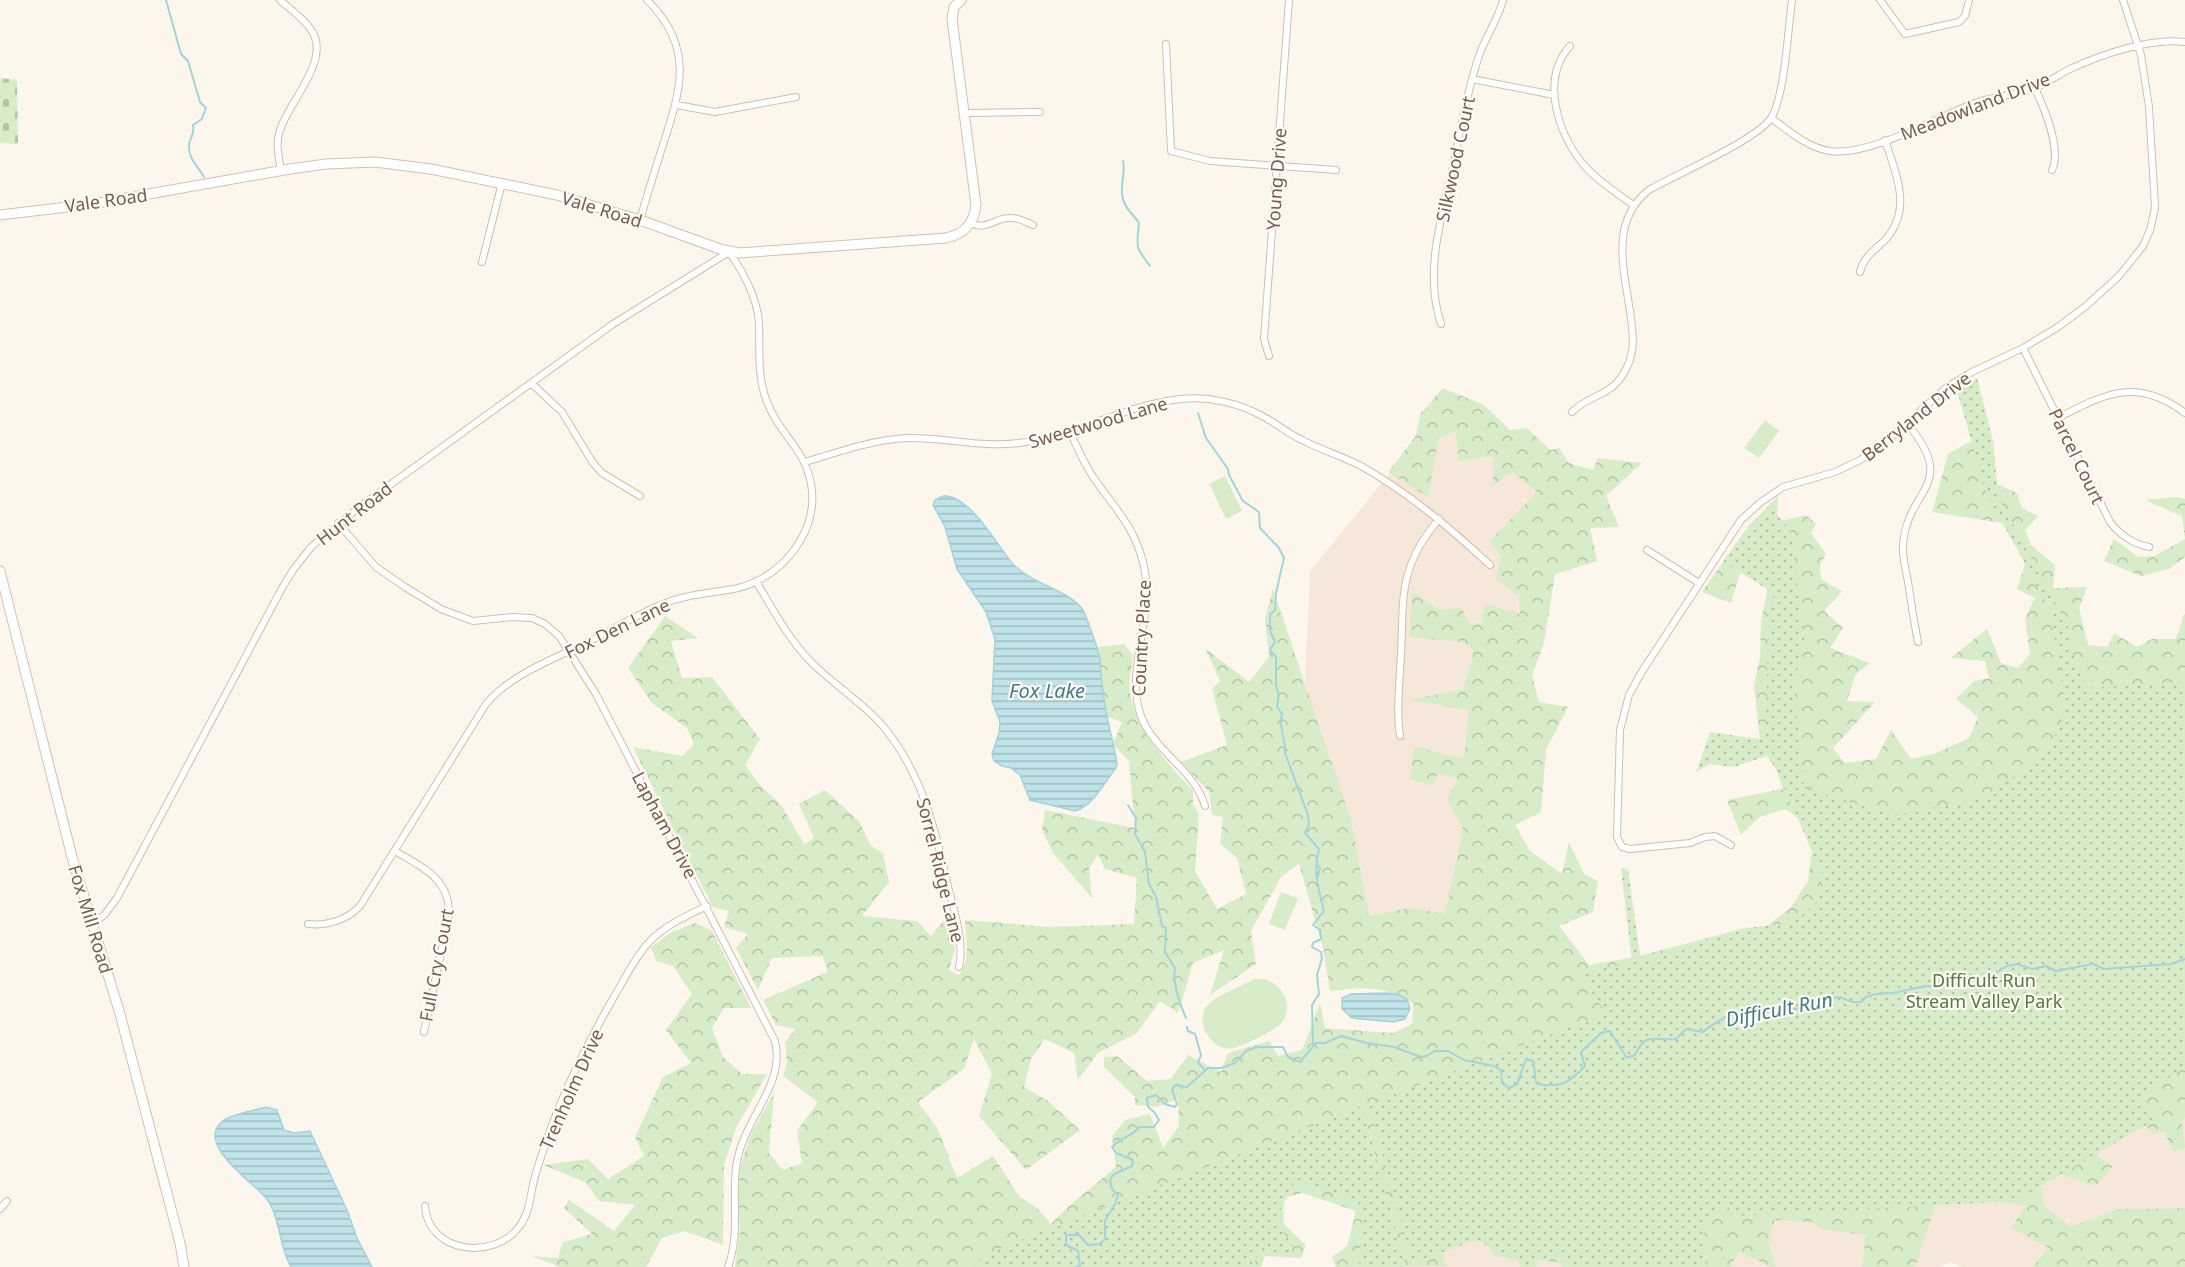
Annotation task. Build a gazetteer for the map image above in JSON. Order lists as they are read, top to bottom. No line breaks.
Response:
{"streets":{"main road":["Vale Road","Fox Mill Road"],"street":["Meadowland Drive","Silkwood Court","Young Drive","Berryland Drive","Sweetwood Lane","Parcel Court","Hunt Road","Fox Den Lane","Country Place","Lapham Drive","Sorrel Ridge Lane","Full Cry Court","Trenholm Drive"]},"crossings":[["Meadowland Drive","Berryland Drive"],["Vale Road","Hunt Road"],["Vale Road","Fox Den Lane"],["Berryland Drive","Parcel Court"],["Sweetwood Lane","Fox Den Lane"],["Sweetwood Lane","Country Place"],["Hunt Road","Fox Den Lane"],["Hunt Road","Lapham Drive"],["Hunt Road","Fox Mill Road"],["Fox Den Lane","Lapham Drive"],["Fox Den Lane","Sorrel Ridge Lane"],["Fox Den Lane","Full Cry Court"],["Lapham Drive","Trenholm Drive"]],"water":["Fox Lake","Difficult Run"],"parks":["Difficult Run Stream Valley Park"]}
